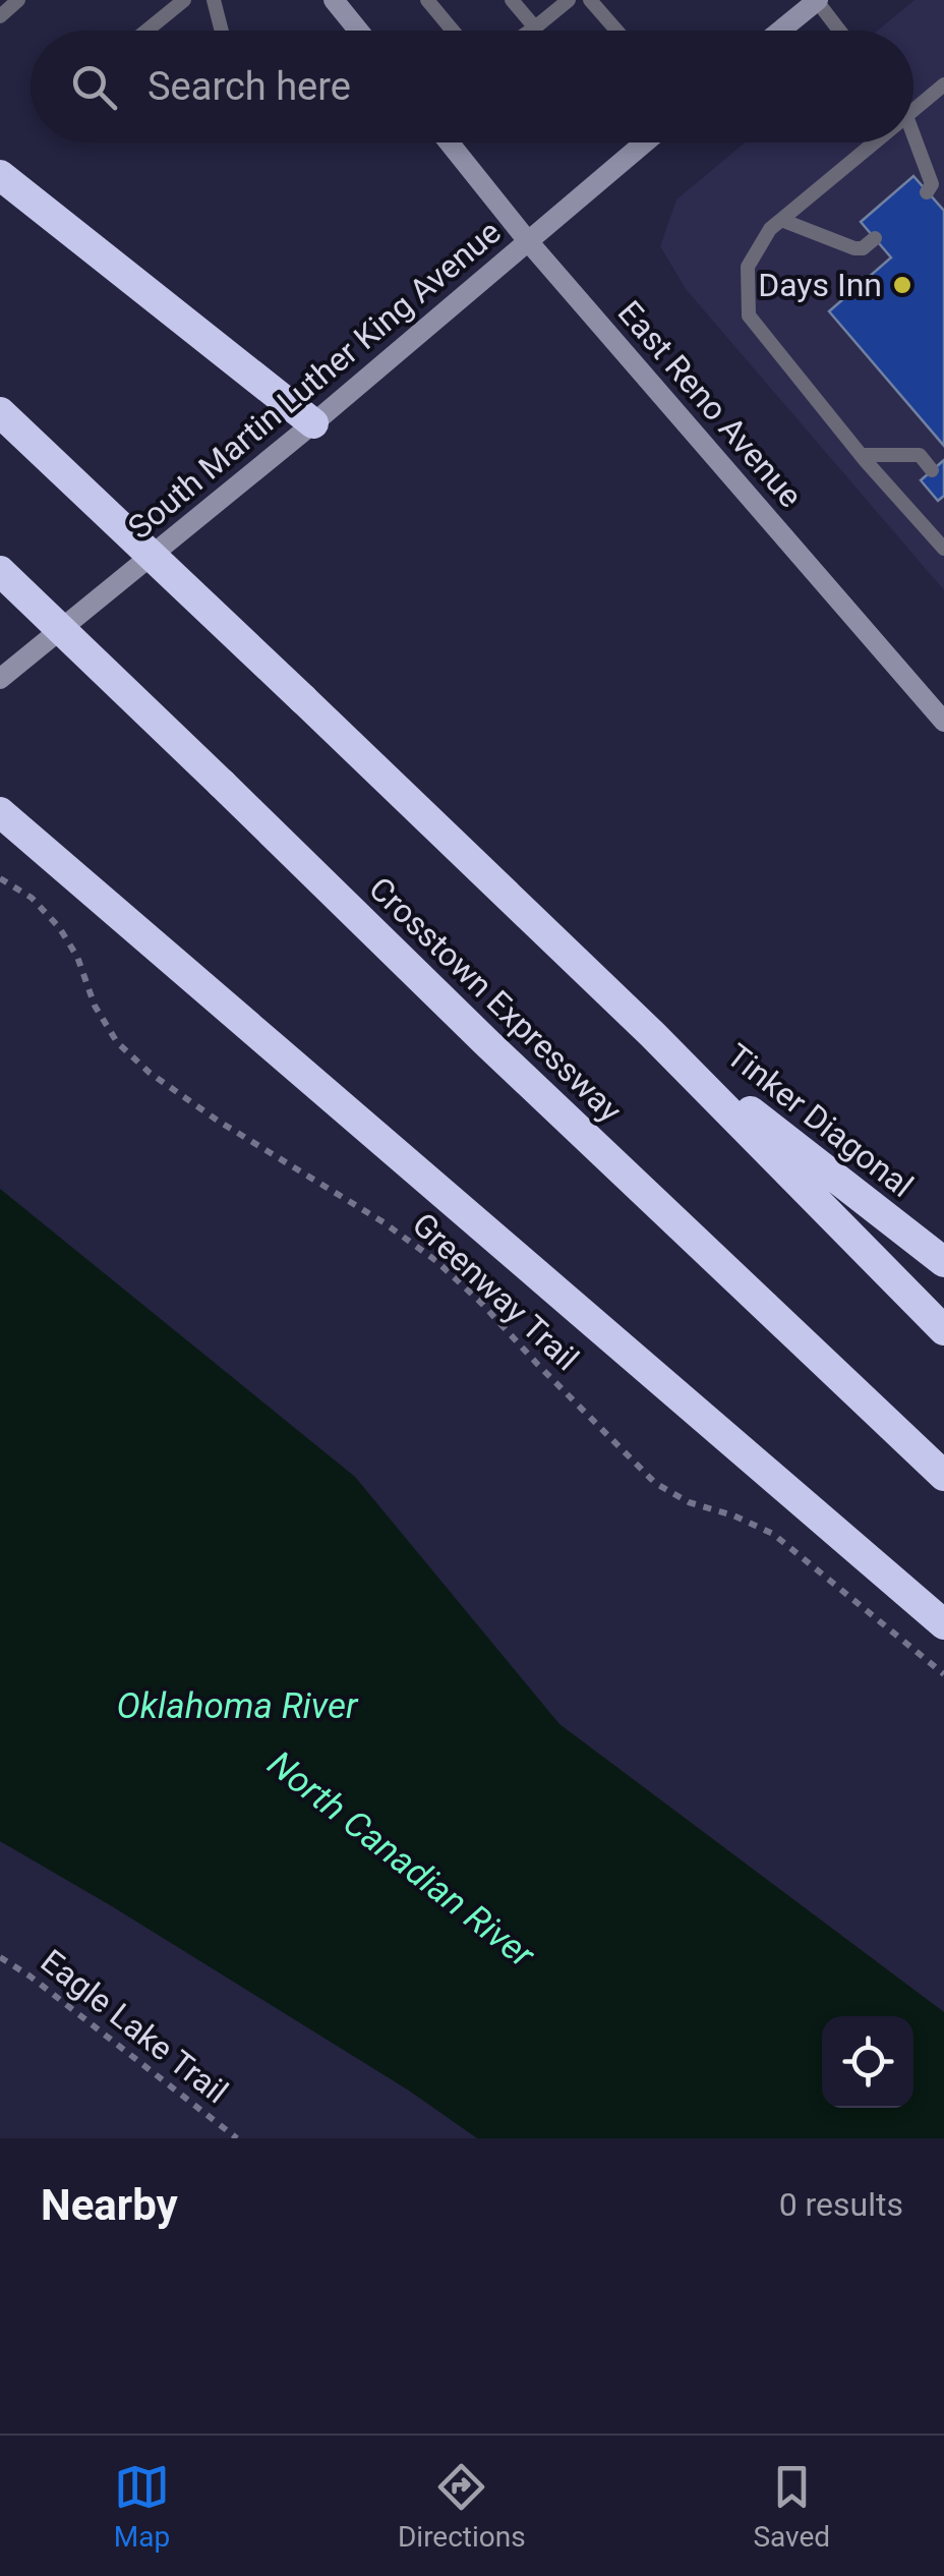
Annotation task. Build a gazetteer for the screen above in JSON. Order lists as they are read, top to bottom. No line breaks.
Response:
{"streets":{"highway":["Crosstown Expressway","Tinker Diagonal"],"main road":["South Martin Luther King Avenue","East Reno Avenue"],"path":["Greenway Trail","Eagle Lake Trail"]},"crossings":[["South Martin Luther King Avenue","East Reno Avenue"]],"water":["Oklahoma River","North Canadian River"],"places":["Days Inn"],"page":{"search":"Search here","heading":["Nearby","0 results"],"nav":["Map","Directions","Saved"]}}
